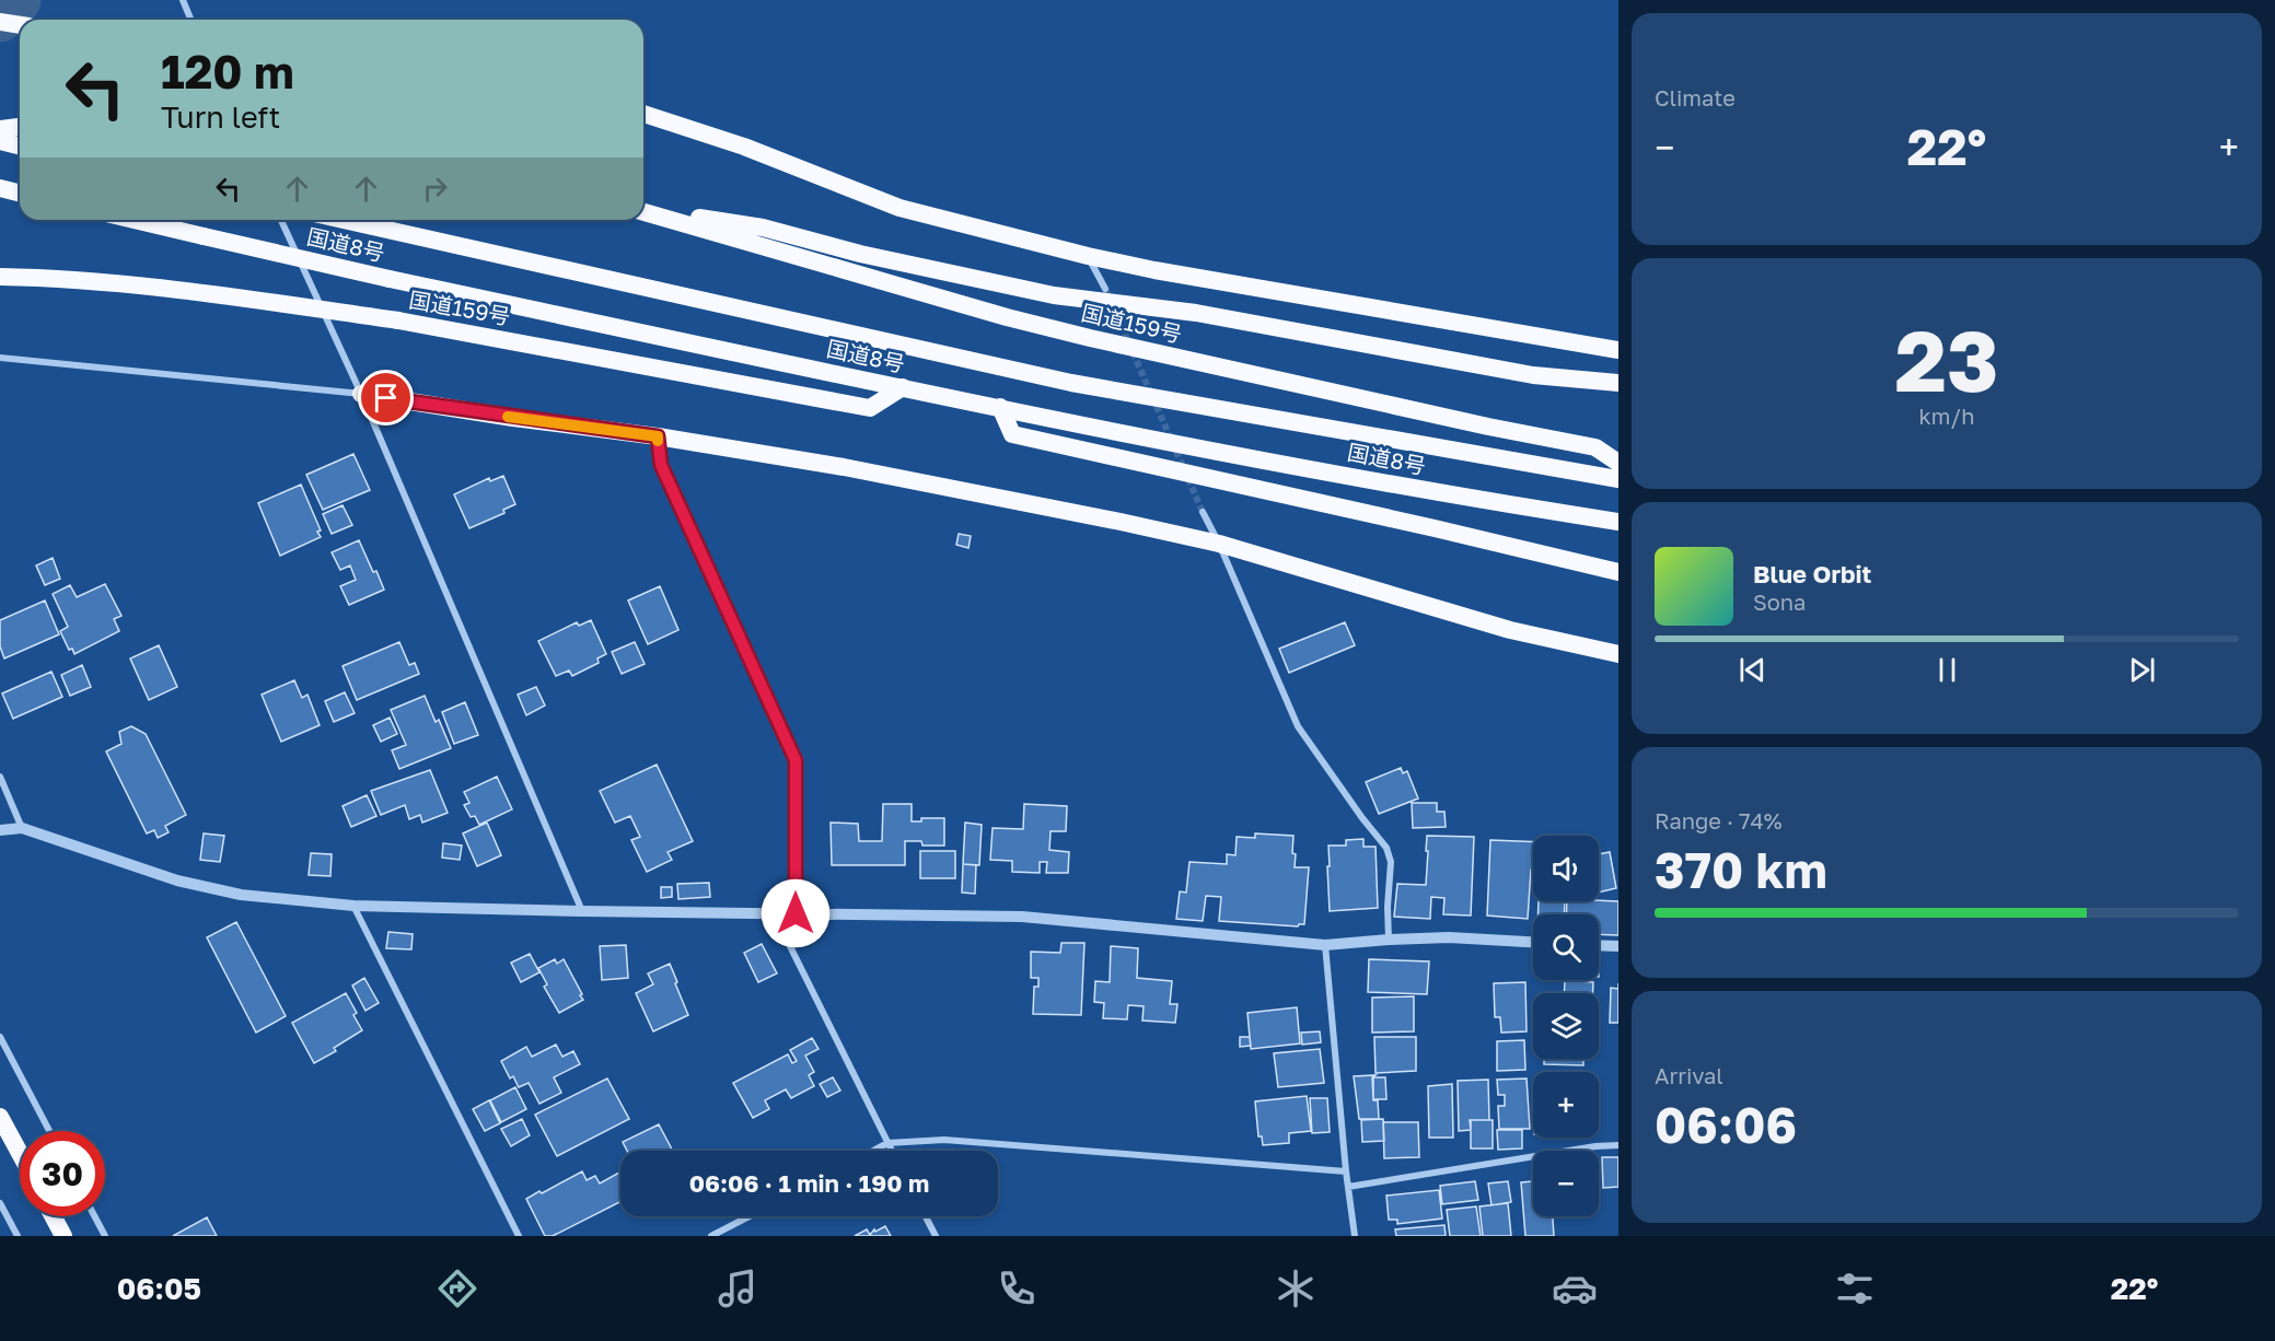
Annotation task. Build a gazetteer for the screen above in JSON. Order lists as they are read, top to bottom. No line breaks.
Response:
{"streets":{"highway":["国道8号","国道159号"]},"crossings":[["国道8号","国道159号"]],"page":{"tile":["Climate",["23","km/h"],["Range · 74%","370 km"],["Arrival","06:06"]],"turn":["120 m","Turn left"],"heat":["−","22°","+"],"song":["Blue Orbit","Sona"],"map_buttons":["+","−"],"limit":"30","trip":"06:06 · 1 min · 190 m","tabs":["06:05","22°"]}}
